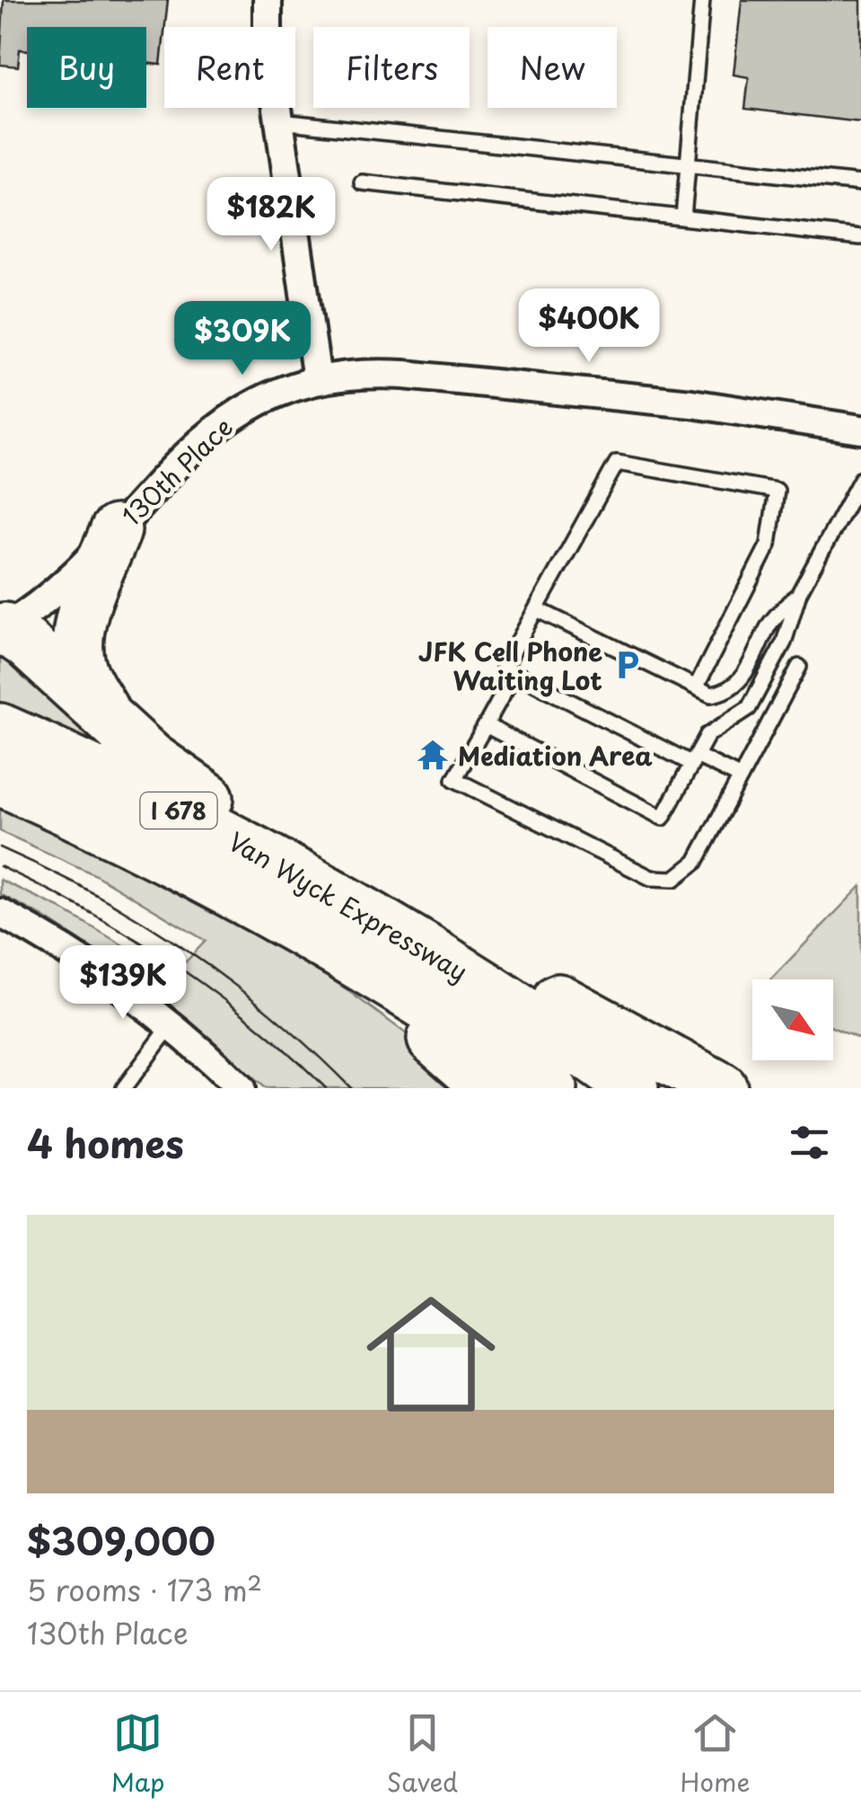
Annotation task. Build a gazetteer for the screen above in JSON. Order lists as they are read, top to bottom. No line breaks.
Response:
{"streets":{"highway":["I 678","Van Wyck Expressway"],"street":["130th Place"]},"places":{"parking":["JFK Cell Phone Waiting Lot"],"temple":["Mediation Area"]},"north":"bottom right","page":{"chip":["Buy","Rent","Filters","New"],"price":["$182K","$400K","$309K","$139K"],"heading":"4 homes","list":[{"name":"$309,000","note":"5 rooms · 173 m² · 130th Place"}],"tabs":["Map","Saved","Home"]}}
